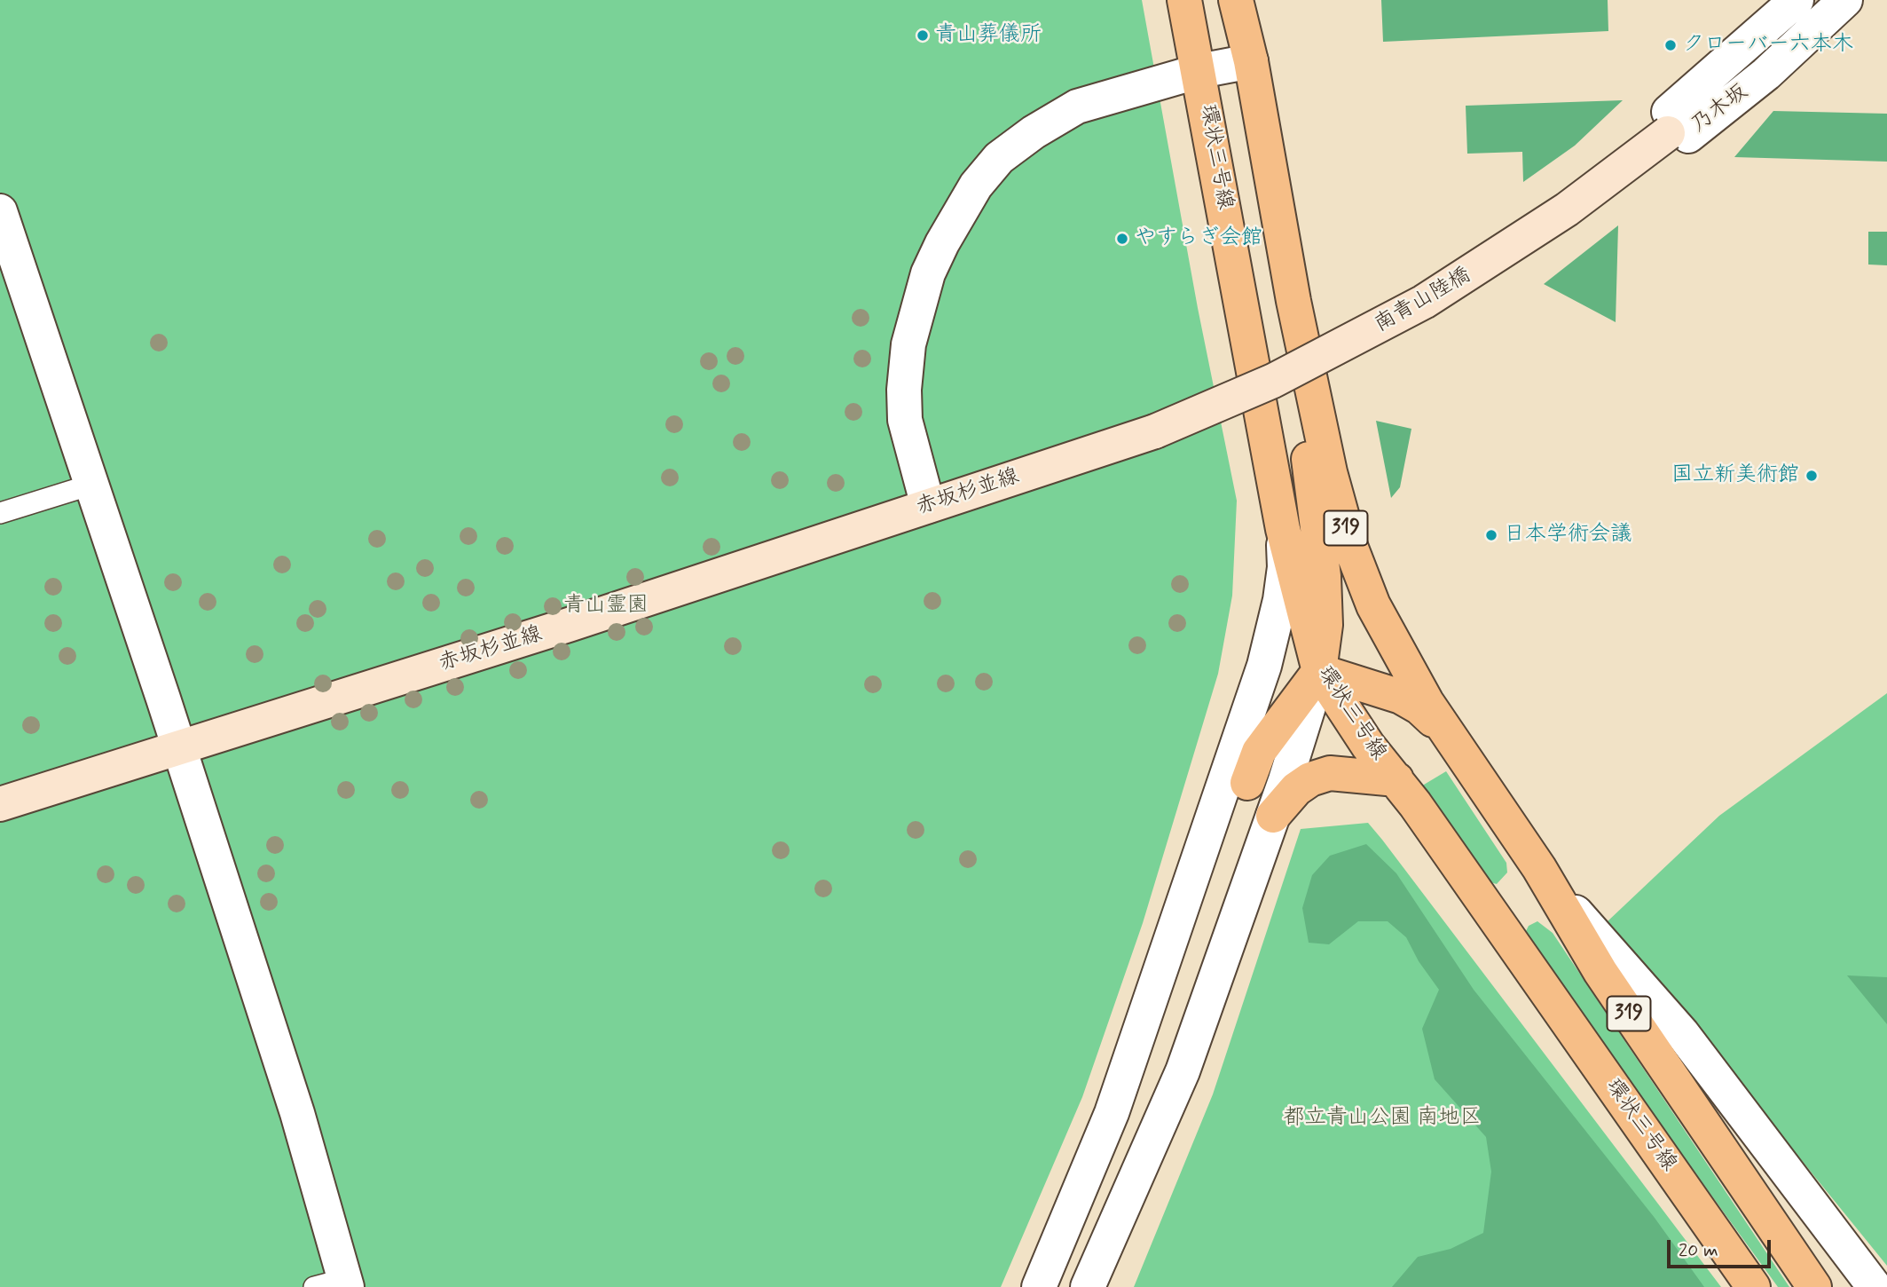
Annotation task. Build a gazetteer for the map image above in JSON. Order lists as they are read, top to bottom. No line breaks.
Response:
{"streets":{"main road":["環状三号線","南青山陸橋","赤坂杉並線","319"],"street":["乃木坂"]},"crossings":[["南青山陸橋","赤坂杉並線"]],"parks":["青山霊園","都立青山公園 南地区"],"places":["青山葬儀所","クローバー六本木","やすらぎ会館","国立新美術館","日本学術会議"],"scale_bar":"20 m"}
